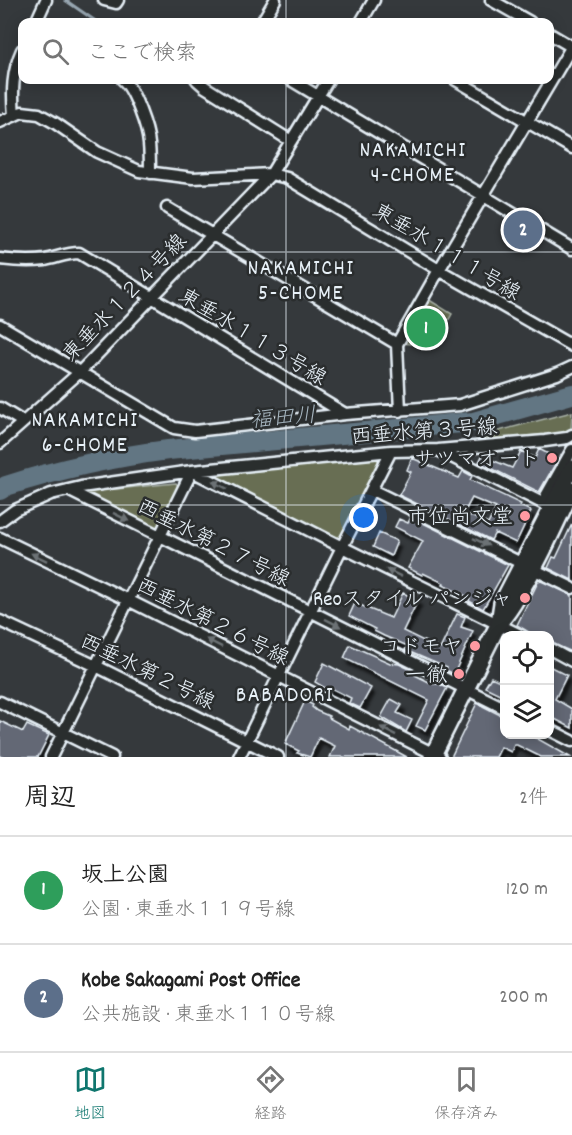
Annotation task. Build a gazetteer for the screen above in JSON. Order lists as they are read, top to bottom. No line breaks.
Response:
{"streets":{"street":["東垂水１１１号線","東垂水１２４号線","東垂水１１３号線","西垂水第３号線","西垂水第２７号線","西垂水第２６号線","西垂水第２号線"]},"crossings":[["東垂水１１１号線","東垂水１２４号線"],["東垂水１２４号線","東垂水１１３号線"],["西垂水第３号線","西垂水第２７号線"]],"one_way":["西垂水第２６号線"],"districts":["NAKAMICHI 4-CHOME","NAKAMICHI 5-CHOME","NAKAMICHI 6-CHOME","BABADORI"],"water":["福田川"],"places":["サツマオート","市位尚文堂","Reoスタイル パンジャ","コドモヤ","一徹"],"page":{"search":"ここで検索","pins":["2","1"],"heading":["周辺","2件"],"list":[{"mark":"1","name":"坂上公園","note":"公園 · 東垂水１１９号線","value":"120 m"},{"mark":"2","name":"Kobe Sakagami Post Office","note":"公共施設 · 東垂水１１０号線","value":"200 m"}],"nav":["地図","経路","保存済み"]}}
